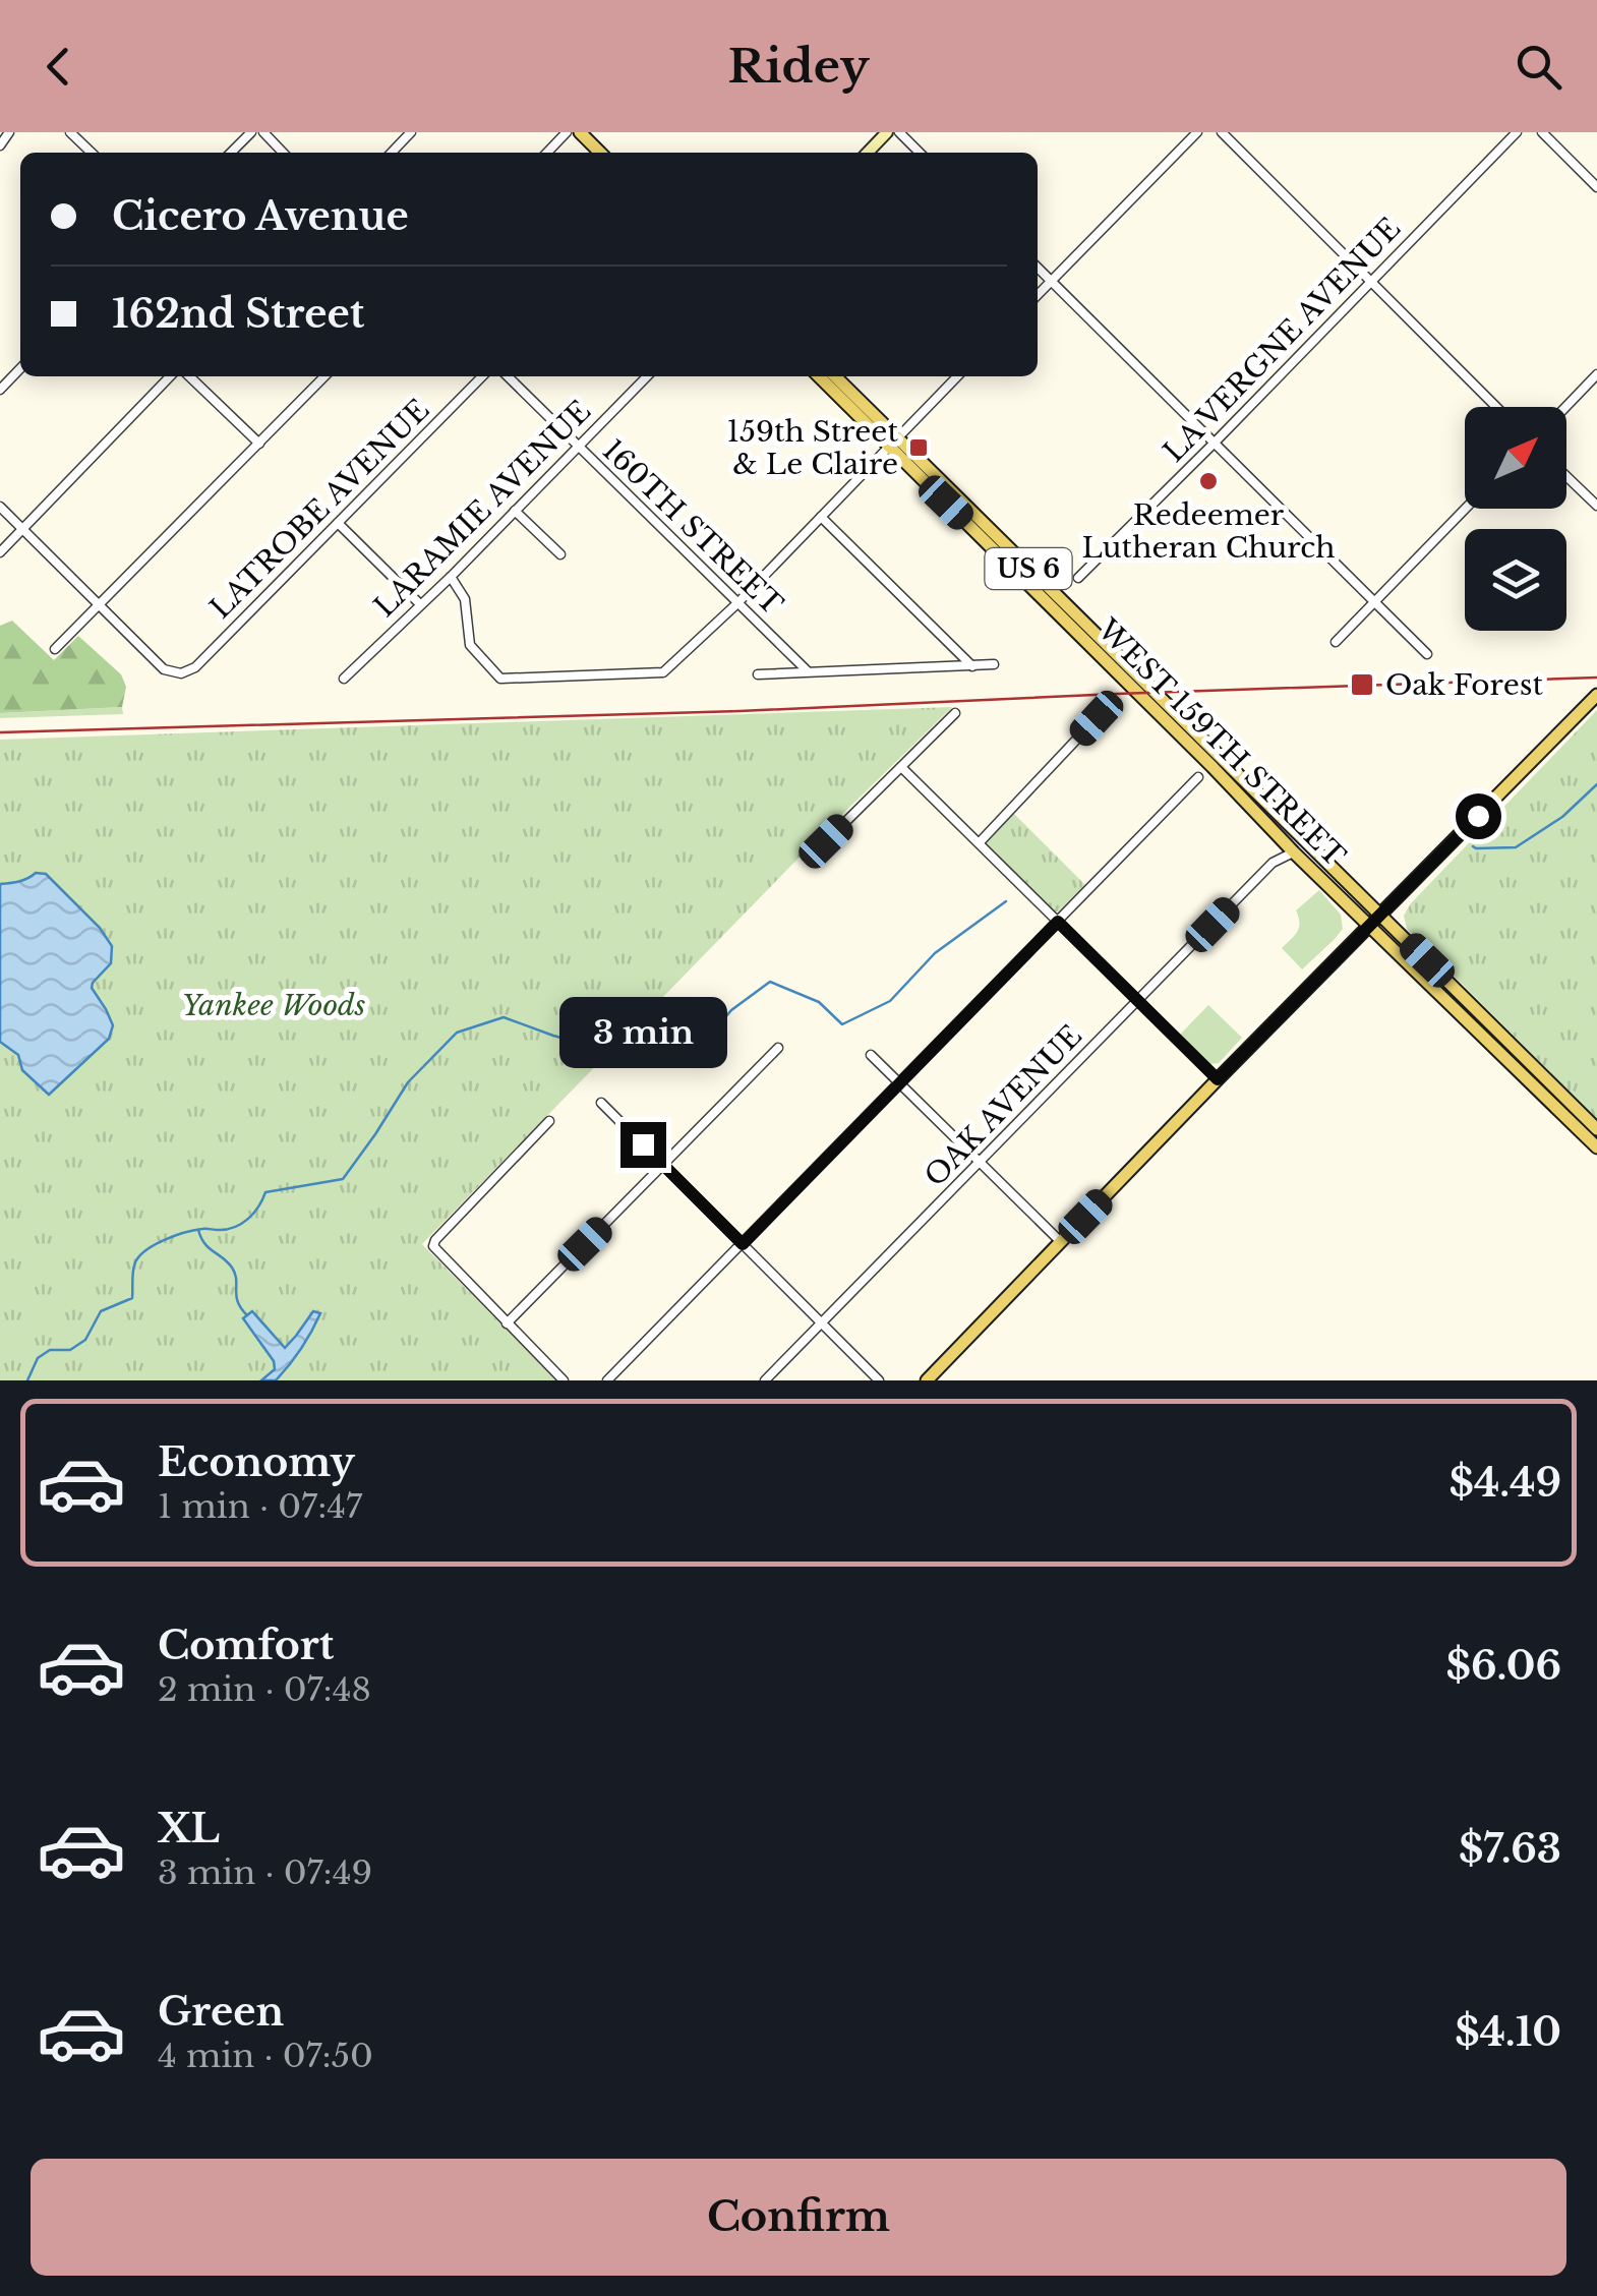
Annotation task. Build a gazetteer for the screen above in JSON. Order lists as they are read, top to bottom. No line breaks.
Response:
{"streets":{"main road":["US 6","WEST 159TH STREET"],"street":["LA VERGNE AVENUE","LATROBE AVENUE","LARAMIE AVENUE","160TH STREET","OAK AVENUE"]},"crossings":[["LARAMIE AVENUE","160TH STREET"],["WEST 159TH STREET","OAK AVENUE"]],"parks":["Yankee Woods"],"places":{"transit":["159th Street & Le Claire","Oak Forest"],"other":["Redeemer Lutheran Church"]},"north":"top right","page":{"header":"Ridey","banner":["Cicero Avenue","162nd Street"],"bubble":"3 min","list":[{"name":"Economy","note":"1 min · 07:47","value":"$4.49"},{"name":"Comfort","note":"2 min · 07:48","value":"$6.06"},{"name":"XL","note":"3 min · 07:49","value":"$7.63"},{"name":"Green","note":"4 min · 07:50","value":"$4.10"}],"buttons":"Confirm"}}
